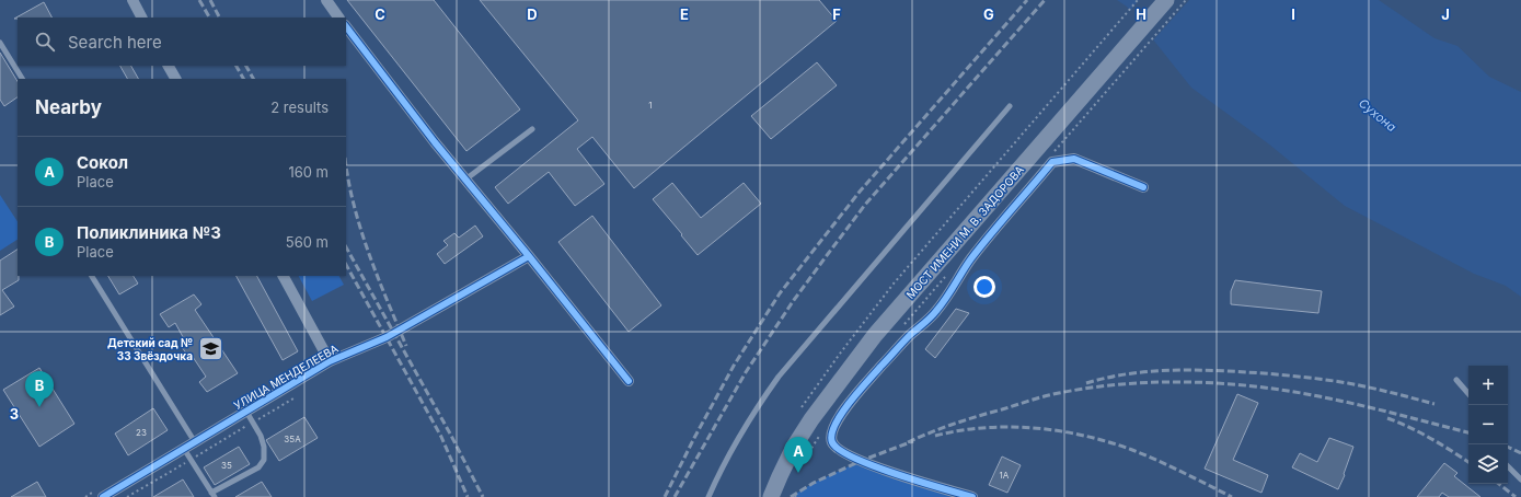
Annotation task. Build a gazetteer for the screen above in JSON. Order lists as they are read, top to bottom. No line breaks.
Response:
{"streets":{"main road":["МОСТ ИМЕНИ М. В. ЗАДОРОВА"],"street":["УЛИЦА МЕНДЕЛЕЕВА"]},"water":["Сухона"],"places":{"school or university":["Детский сад № 33 Звёздочка"]},"house_numbers":["1","23","35А","35","1А"],"page":{"search":"Search here","heading":["Nearby","2 results"],"list":[{"mark":"A","name":"Сокол","note":"Place","value":"160 m"},{"mark":"B","name":"Поликлиника №3","note":"Place","value":"560 m"}],"map_buttons":["+","−"],"pins":["B","A"]},"grid":{"columns":["C","D","E","F","G","H","I","J"],"rows":["3"]}}
